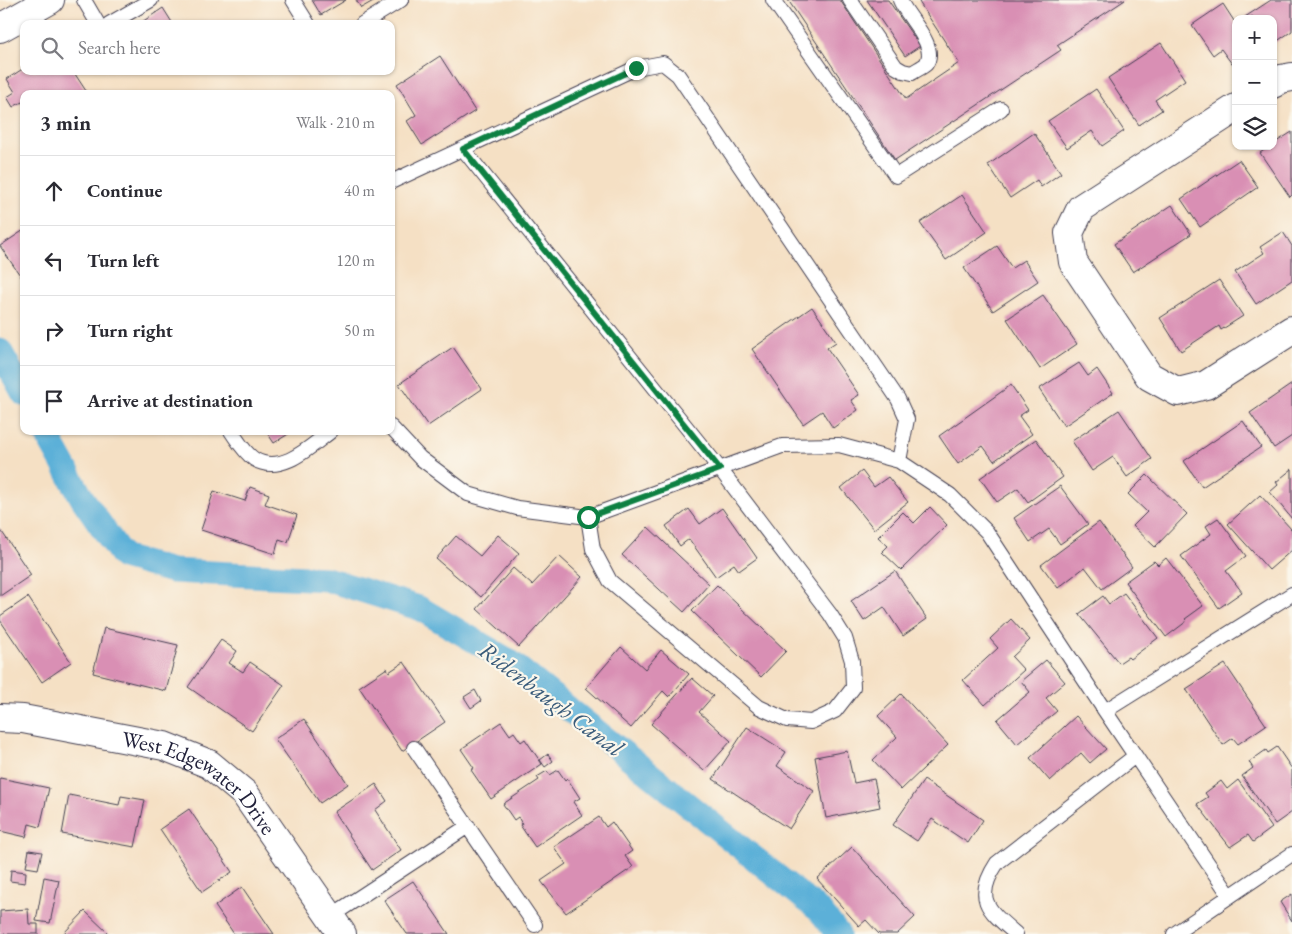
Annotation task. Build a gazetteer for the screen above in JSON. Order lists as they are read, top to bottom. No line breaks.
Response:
{"streets":{"street":["West Edgewater Drive"]},"water":["Ridenbaugh Canal"],"page":{"map_buttons":["+","−"],"search":"Search here","heading":["3 min","Walk · 210 m"],"list":[["Continue","40 m"],["Turn left","120 m"],["Turn right","50 m"],"Arrive at destination"]}}
